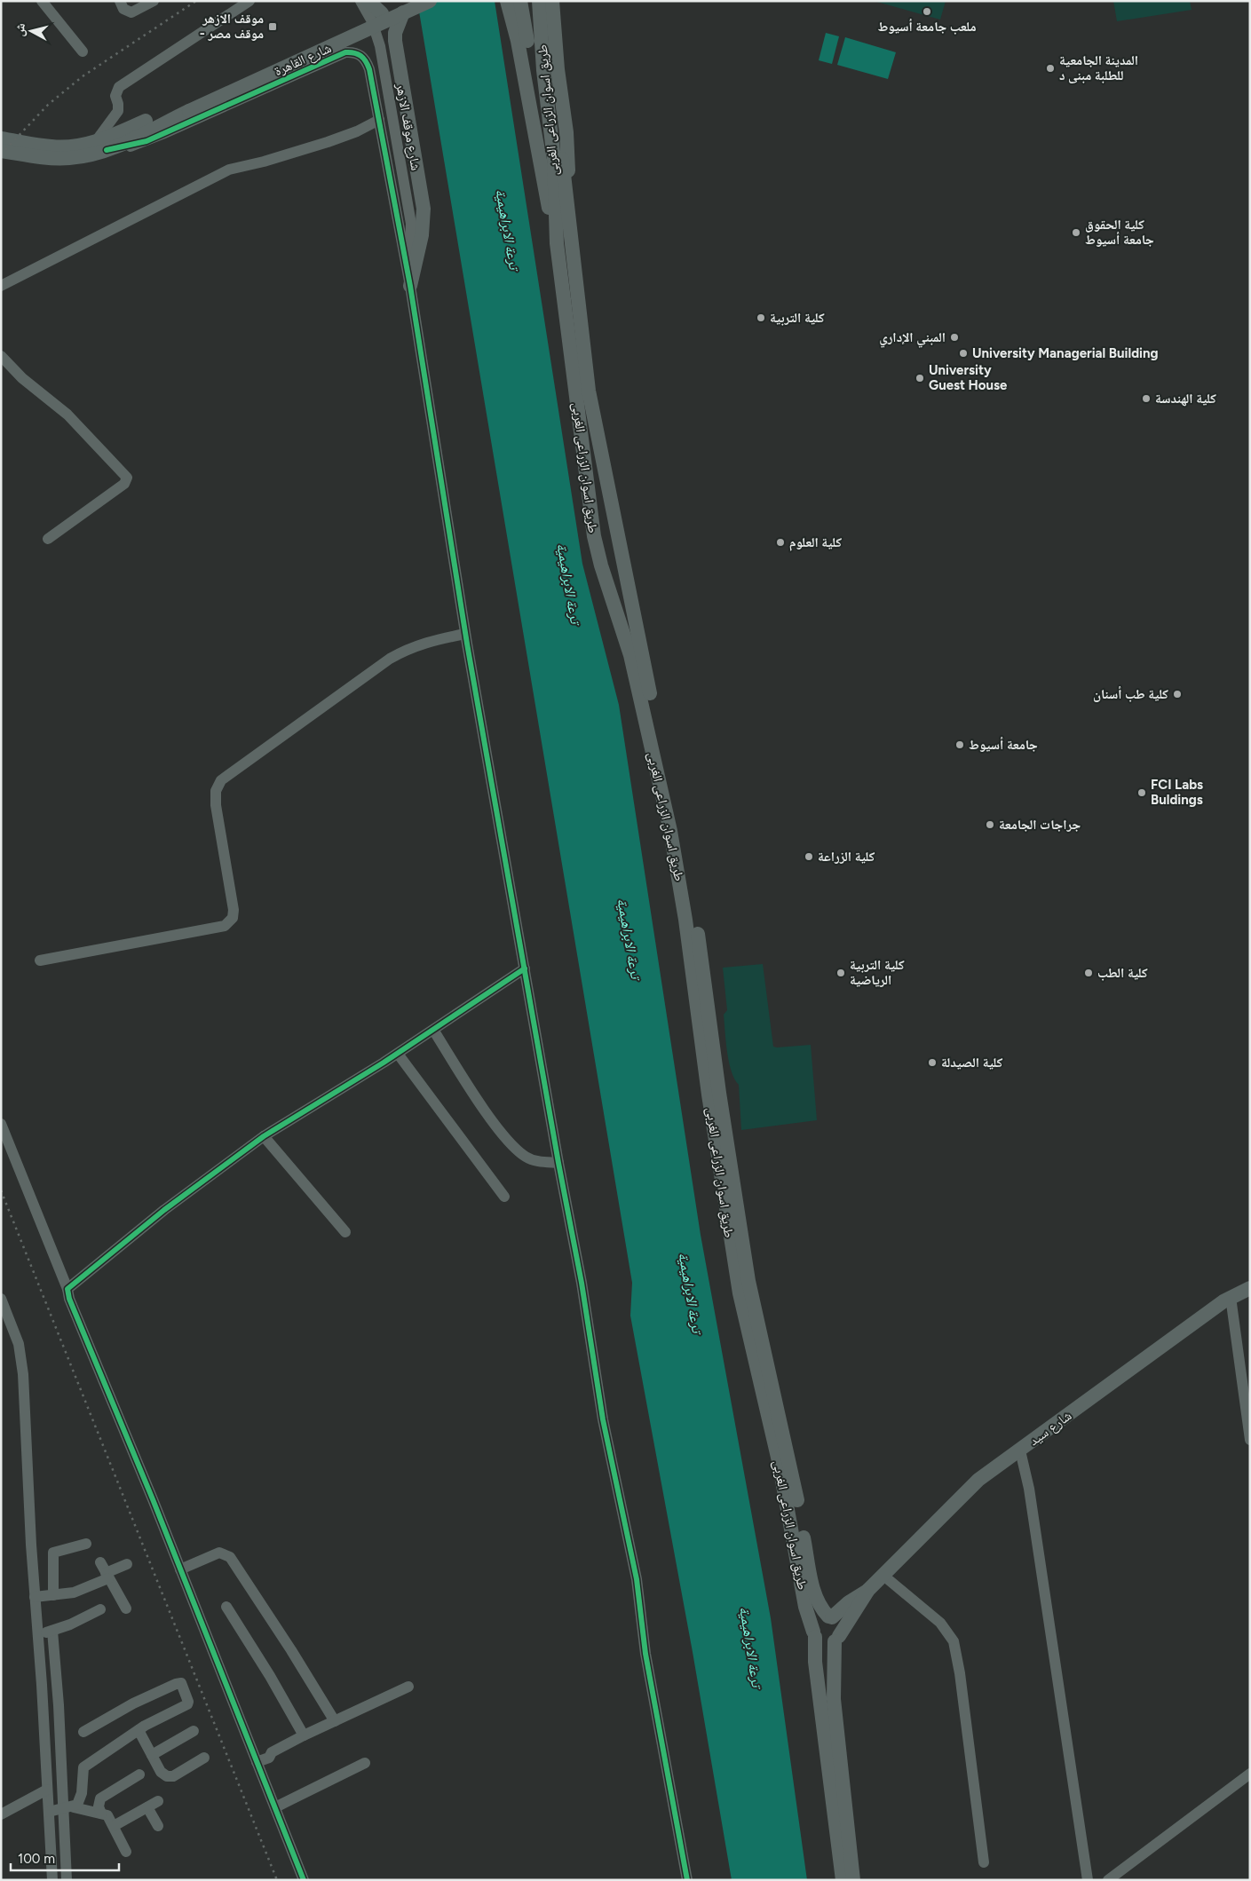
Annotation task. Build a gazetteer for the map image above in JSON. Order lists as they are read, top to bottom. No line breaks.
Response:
{"streets":{"main road":["شارع القاهرة","طريق اسوان الزراعى الغربى","شارع سيد"],"street":["شارع موقف الازهر"]},"crossings":[["شارع القاهرة","شارع موقف الازهر"],["طريق اسوان الزراعى الغربى","شارع سيد"]],"water":["ترعة الابراهيمية"],"places":{"other":["ملعب جامعة أسيوط","المدينة الجامعية للطلبة مبنى د","كلية الحقوق جامعة أسيوط","كلية التربية","المبني الإداري","University Managerial Building","University Guest House","كلية الهندسة","كلية العلوم","كلية طب أسنان","جامعة أسيوط","FCI Labs Buldings","جراجات الجامعة","كلية الزراعة","كلية التربية الرياضية","كلية الطب","كلية الصيدلة"],"transit":["موقف الازهر - موقف مصر"]},"scale_bar":"100 m","north":"left"}
